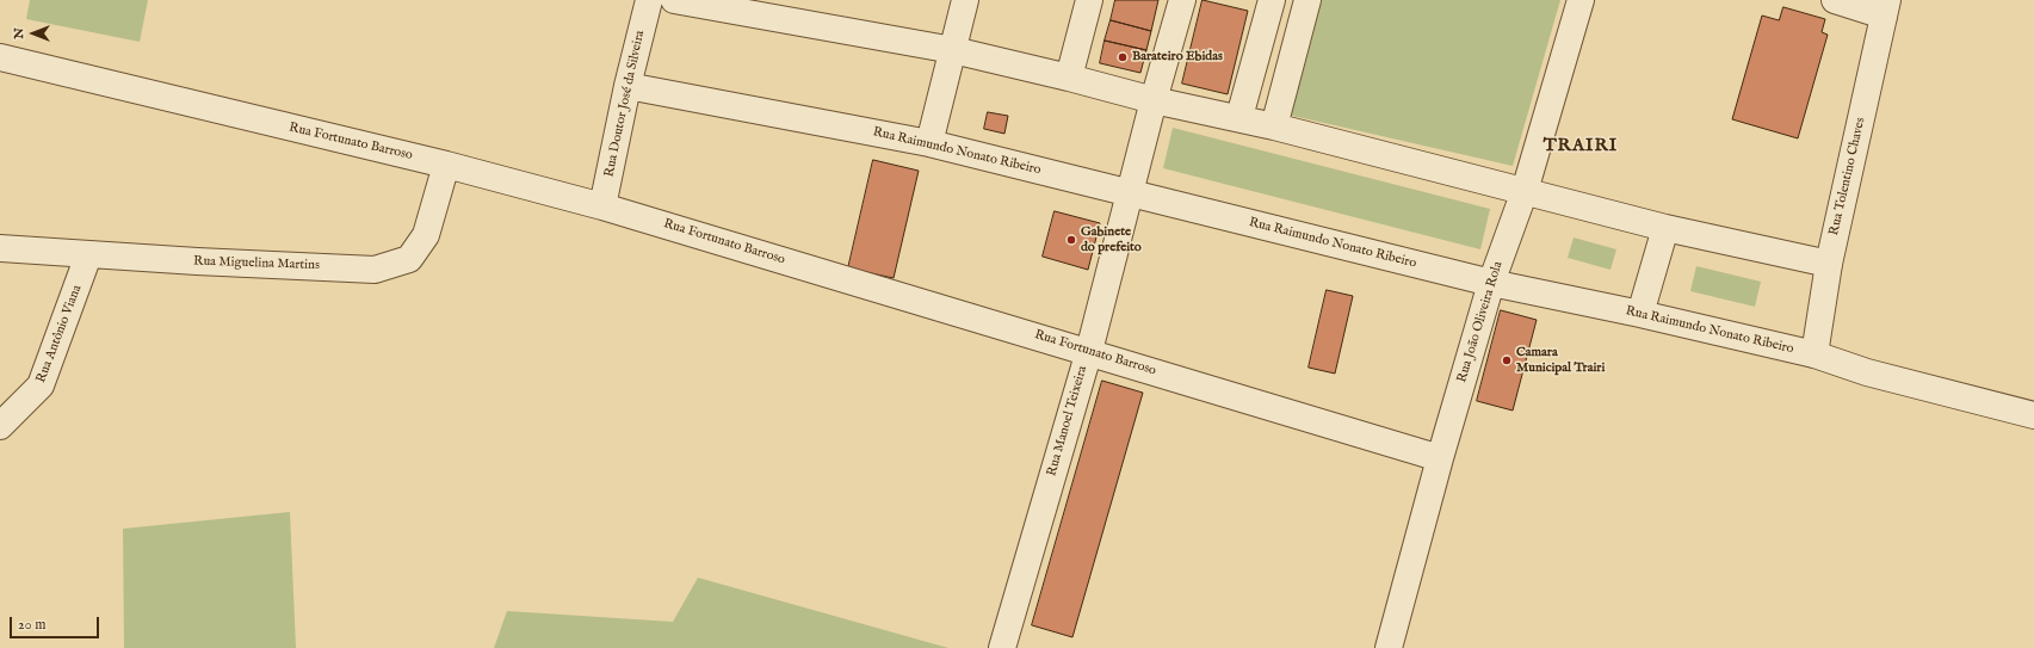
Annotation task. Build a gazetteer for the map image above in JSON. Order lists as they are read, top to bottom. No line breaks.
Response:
{"streets":{"street":["Rua Doutor José da Silveira","Rua Fortunato Barroso","Rua Raimundo Nonato Ribeiro","Rua Tolentino Chaves","Rua Miguelina Martins","Rua João Oliveira Rola","Rua Antônio Viana","Rua Manoel Teixeira"]},"crossings":[["Rua Doutor José da Silveira","Rua Fortunato Barroso"],["Rua Doutor José da Silveira","Rua Raimundo Nonato Ribeiro"],["Rua Fortunato Barroso","Rua Miguelina Martins"],["Rua Fortunato Barroso","Rua João Oliveira Rola"],["Rua Fortunato Barroso","Rua Manoel Teixeira"],["Rua Raimundo Nonato Ribeiro","Rua Tolentino Chaves"],["Rua Raimundo Nonato Ribeiro","Rua João Oliveira Rola"],["Rua Raimundo Nonato Ribeiro","Rua Manoel Teixeira"],["Rua Miguelina Martins","Rua Antônio Viana"]],"districts":["TRAIRI"],"places":["Barateiro Ebidas","Gabinete do prefeito","Camara Municipal Trairi"],"scale_bar":"20 m","north":"left"}
